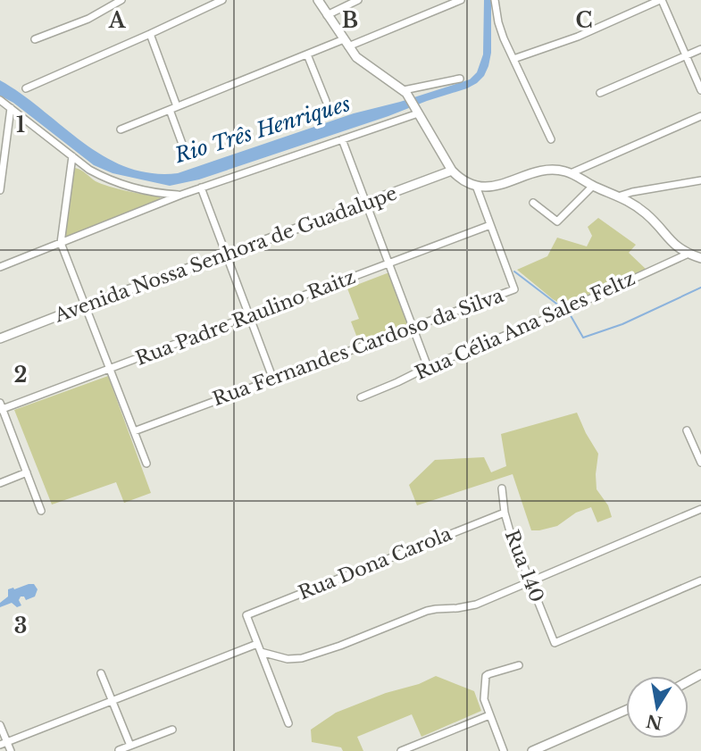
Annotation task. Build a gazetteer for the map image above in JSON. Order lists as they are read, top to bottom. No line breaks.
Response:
{"streets":{"street":["Avenida Nossa Senhora de Guadalupe","Rua Padre Raulino Raitz","Rua Célia Ana Sales Feltz","Rua Fernandes Cardoso da Silva","Rua Dona Carola","Rua 140"]},"crossings":[["Rua Padre Raulino Raitz","Rua Fernandes Cardoso da Silva"],["Rua Dona Carola","Rua 140"]],"water":["Rio Três Henriques"],"north":"bottom","grid":{"columns":["A","B","C"],"rows":["1","2","3"]}}
